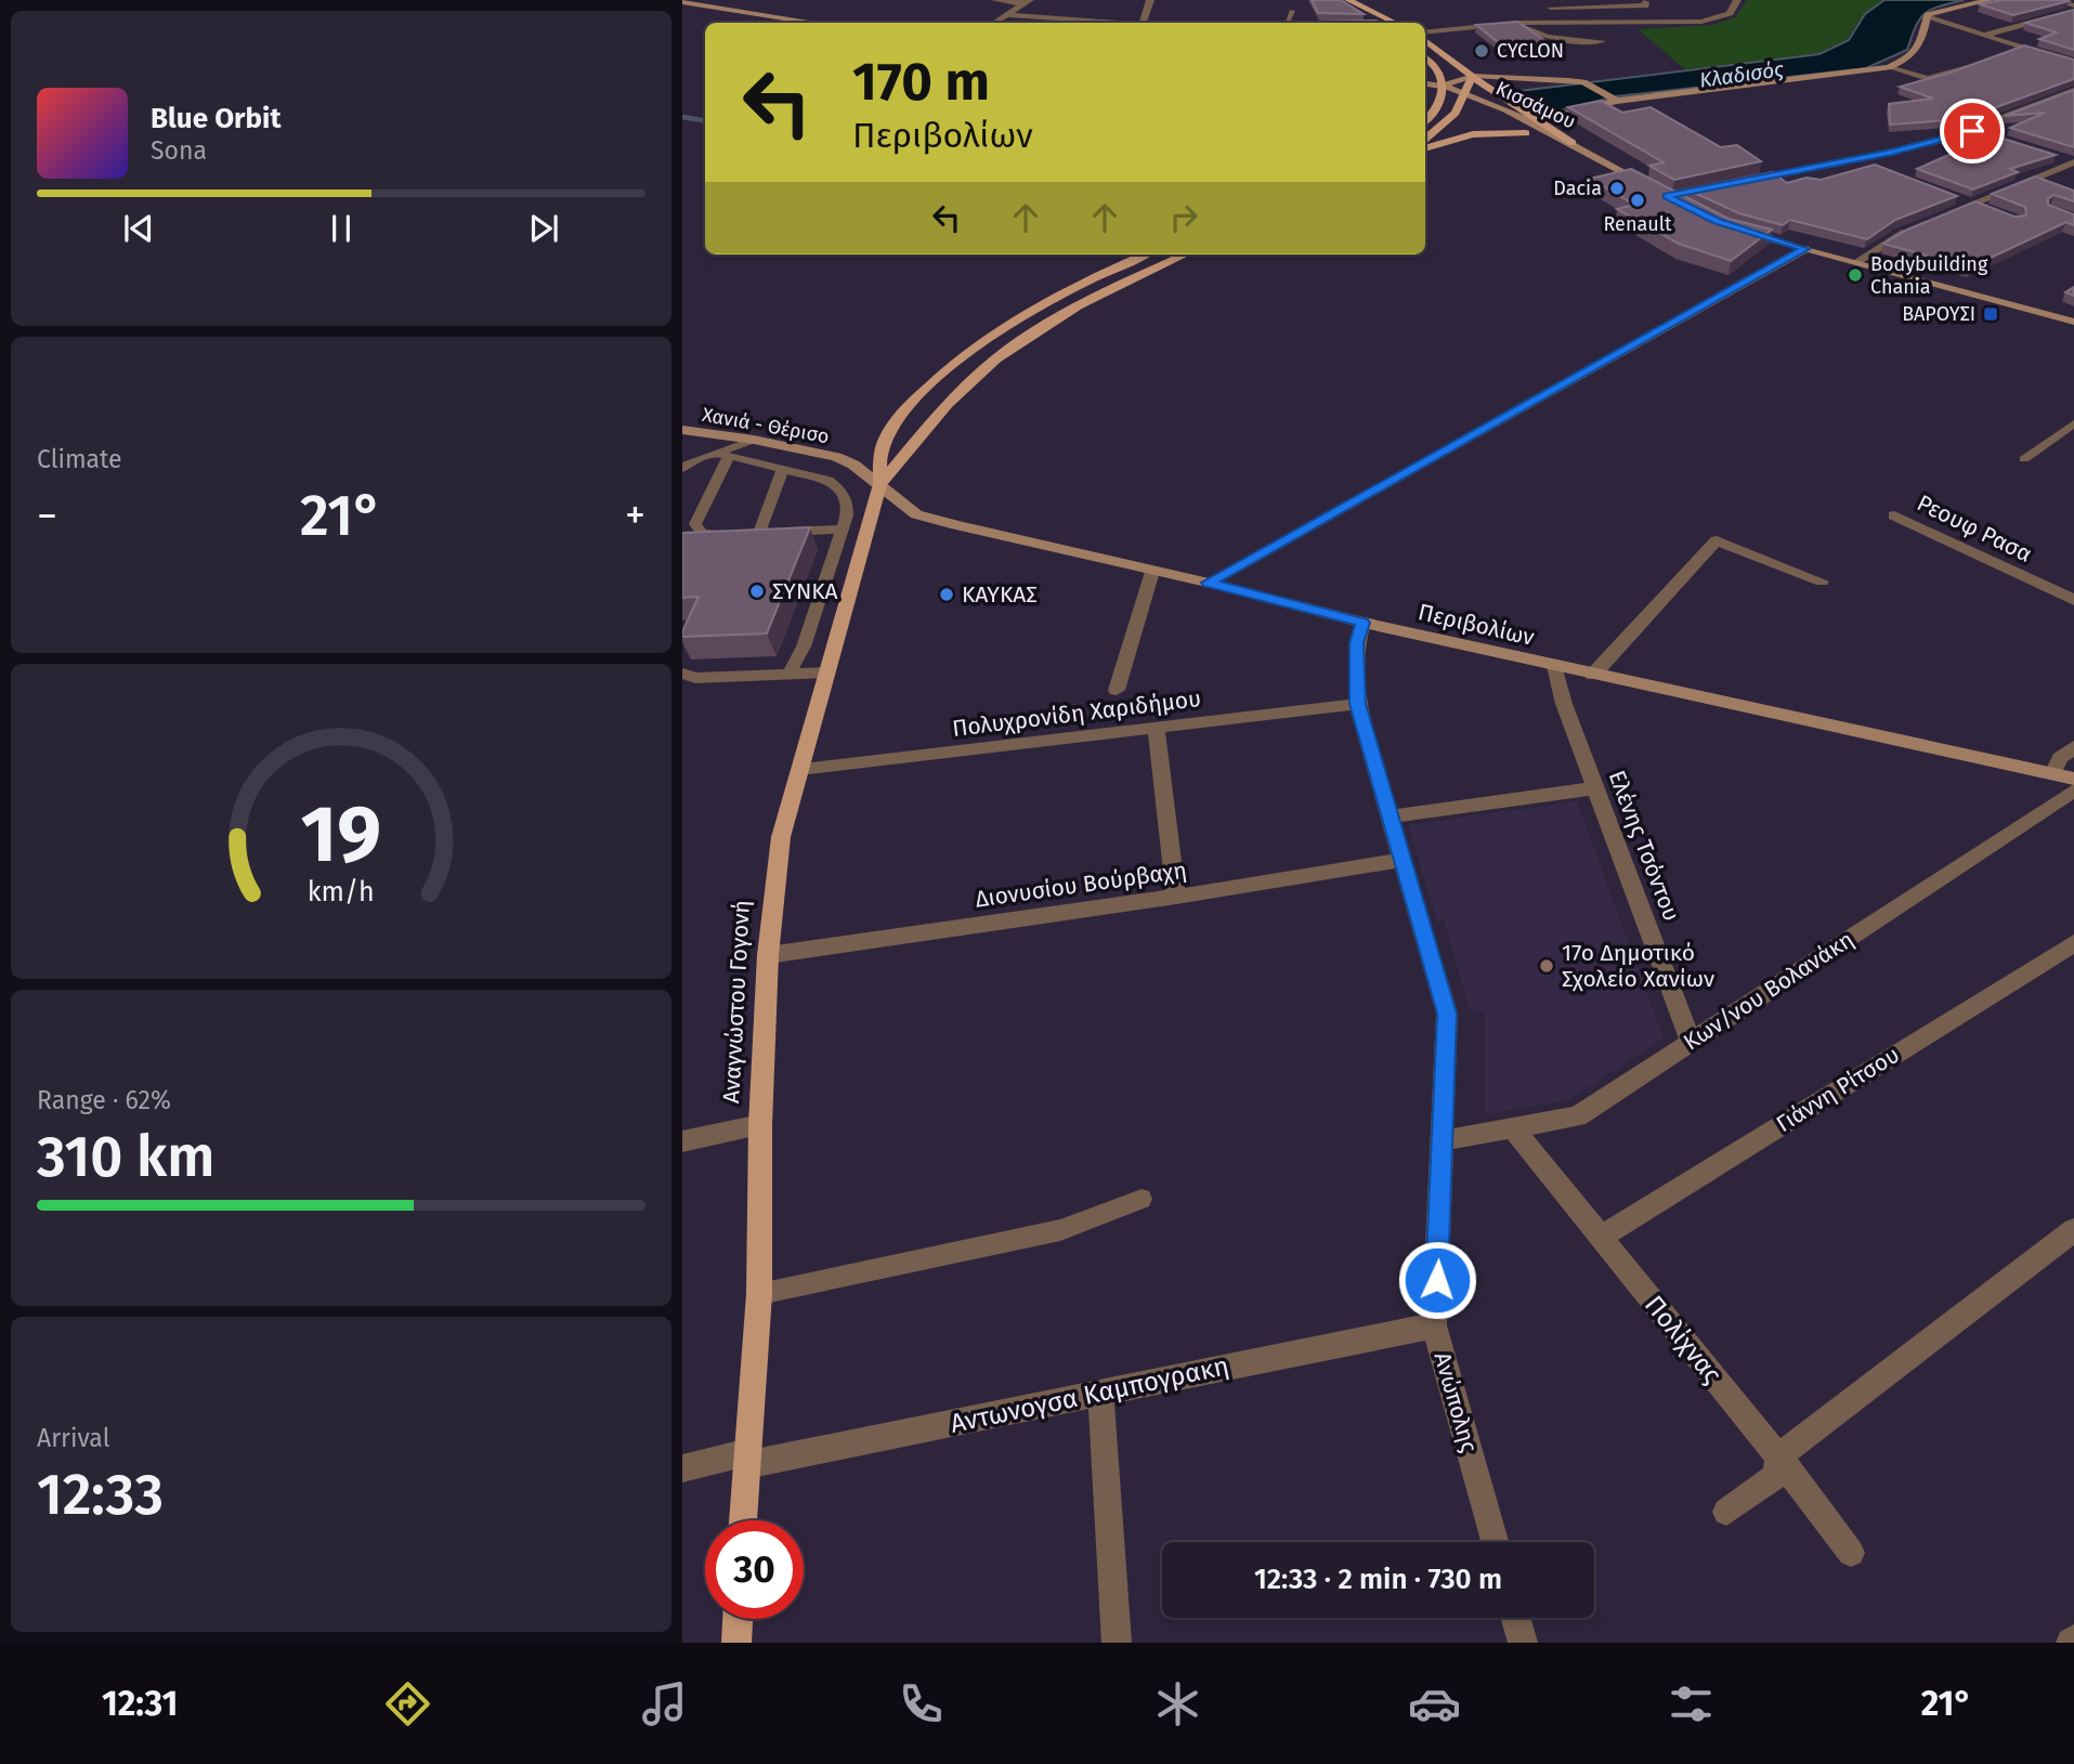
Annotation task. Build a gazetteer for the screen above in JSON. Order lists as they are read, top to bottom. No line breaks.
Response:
{"streets":{"main road":["Κισσάμου","Χανιά - Θέρισο","Περιβολίων","Αναγνώστου Γογονή"],"street":["Ρεουφ Ρασα","Πολυχρονίδη Χαριδήμου","Ελένης Τσόντου","Διονυσίου Βούρβαχη","Κων/νου Βολανάκη","Γιάννη Ρίτσου","Πολίχνας","Αντωνογσα Καμπογρακη","Ανώπολης"]},"crossings":[["Χανιά - Θέρισο","Περιβολίων"],["Χανιά - Θέρισο","Αναγνώστου Γογονή"],["Περιβολίων","Ελένης Τσόντου"],["Περιβολίων","Αναγνώστου Γογονή"],["Περιβολίων","Ανώπολης"],["Πολυχρονίδη Χαριδήμου","Αναγνώστου Γογονή"],["Πολυχρονίδη Χαριδήμου","Ανώπολης"],["Ελένης Τσόντου","Κων/νου Βολανάκη"],["Διονυσίου Βούρβαχη","Αναγνώστου Γογονή"],["Διονυσίου Βούρβαχη","Ανώπολης"],["Κων/νου Βολανάκη","Πολίχνας"],["Κων/νου Βολανάκη","Ανώπολης"],["Αναγνώστου Γογονή","Αντωνογσα Καμπογρακη"],["Γιάννη Ρίτσου","Πολίχνας"],["Αντωνογσα Καμπογρακη","Ανώπολης"]],"water":["Κλαδισός"],"places":{"other":["CYCLON","Dacia","Renault","Bodybuilding Chania","ΣΥΝΚΑ","ΚΑΥΚΑΣ","17ο Δημοτικό Σχολείο Χανίων"],"transit":["ΒΑΡΟΥΣΙ"]},"page":{"turn":["170 m","Περιβολίων"],"song":["Blue Orbit","Sona"],"tile":["Climate",["Range · 62%","310 km"],["Arrival","12:33"]],"heat":["−","21°","+"],"limit":"30","trip":"12:33 · 2 min · 730 m","tabs":["12:31","21°"],"gauge":["19","km/h"]}}
